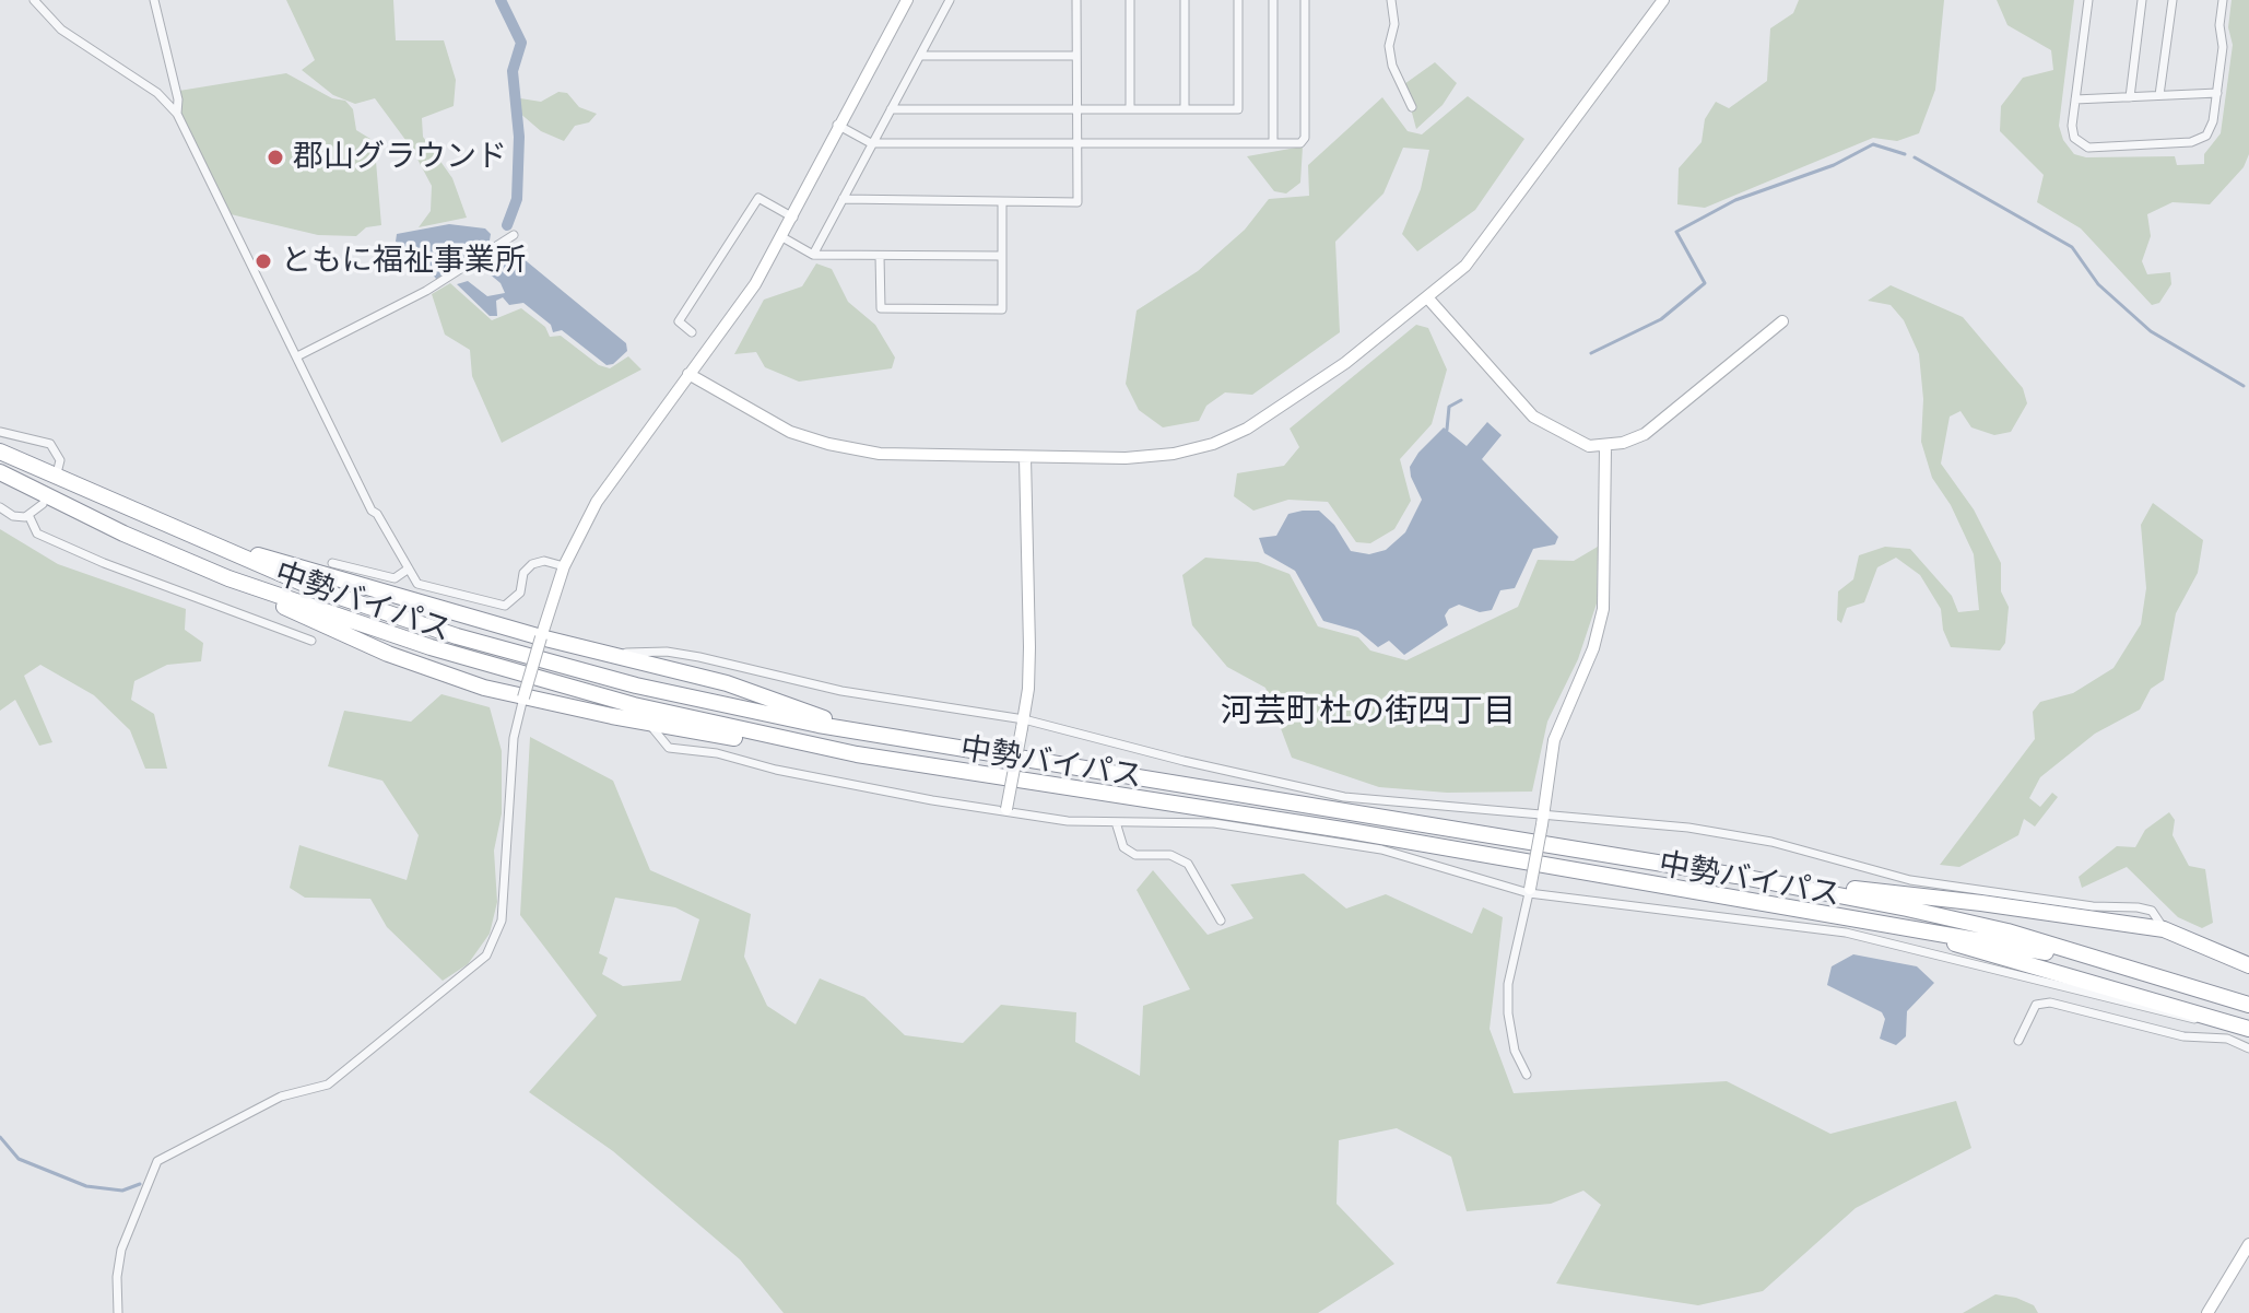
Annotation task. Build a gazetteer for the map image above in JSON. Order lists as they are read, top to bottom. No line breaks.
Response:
{"streets":{"highway":["中勢バイパス"]},"districts":["河芸町杜の街四丁目"],"places":["郡山グラウンド","ともに福祉事業所"]}
